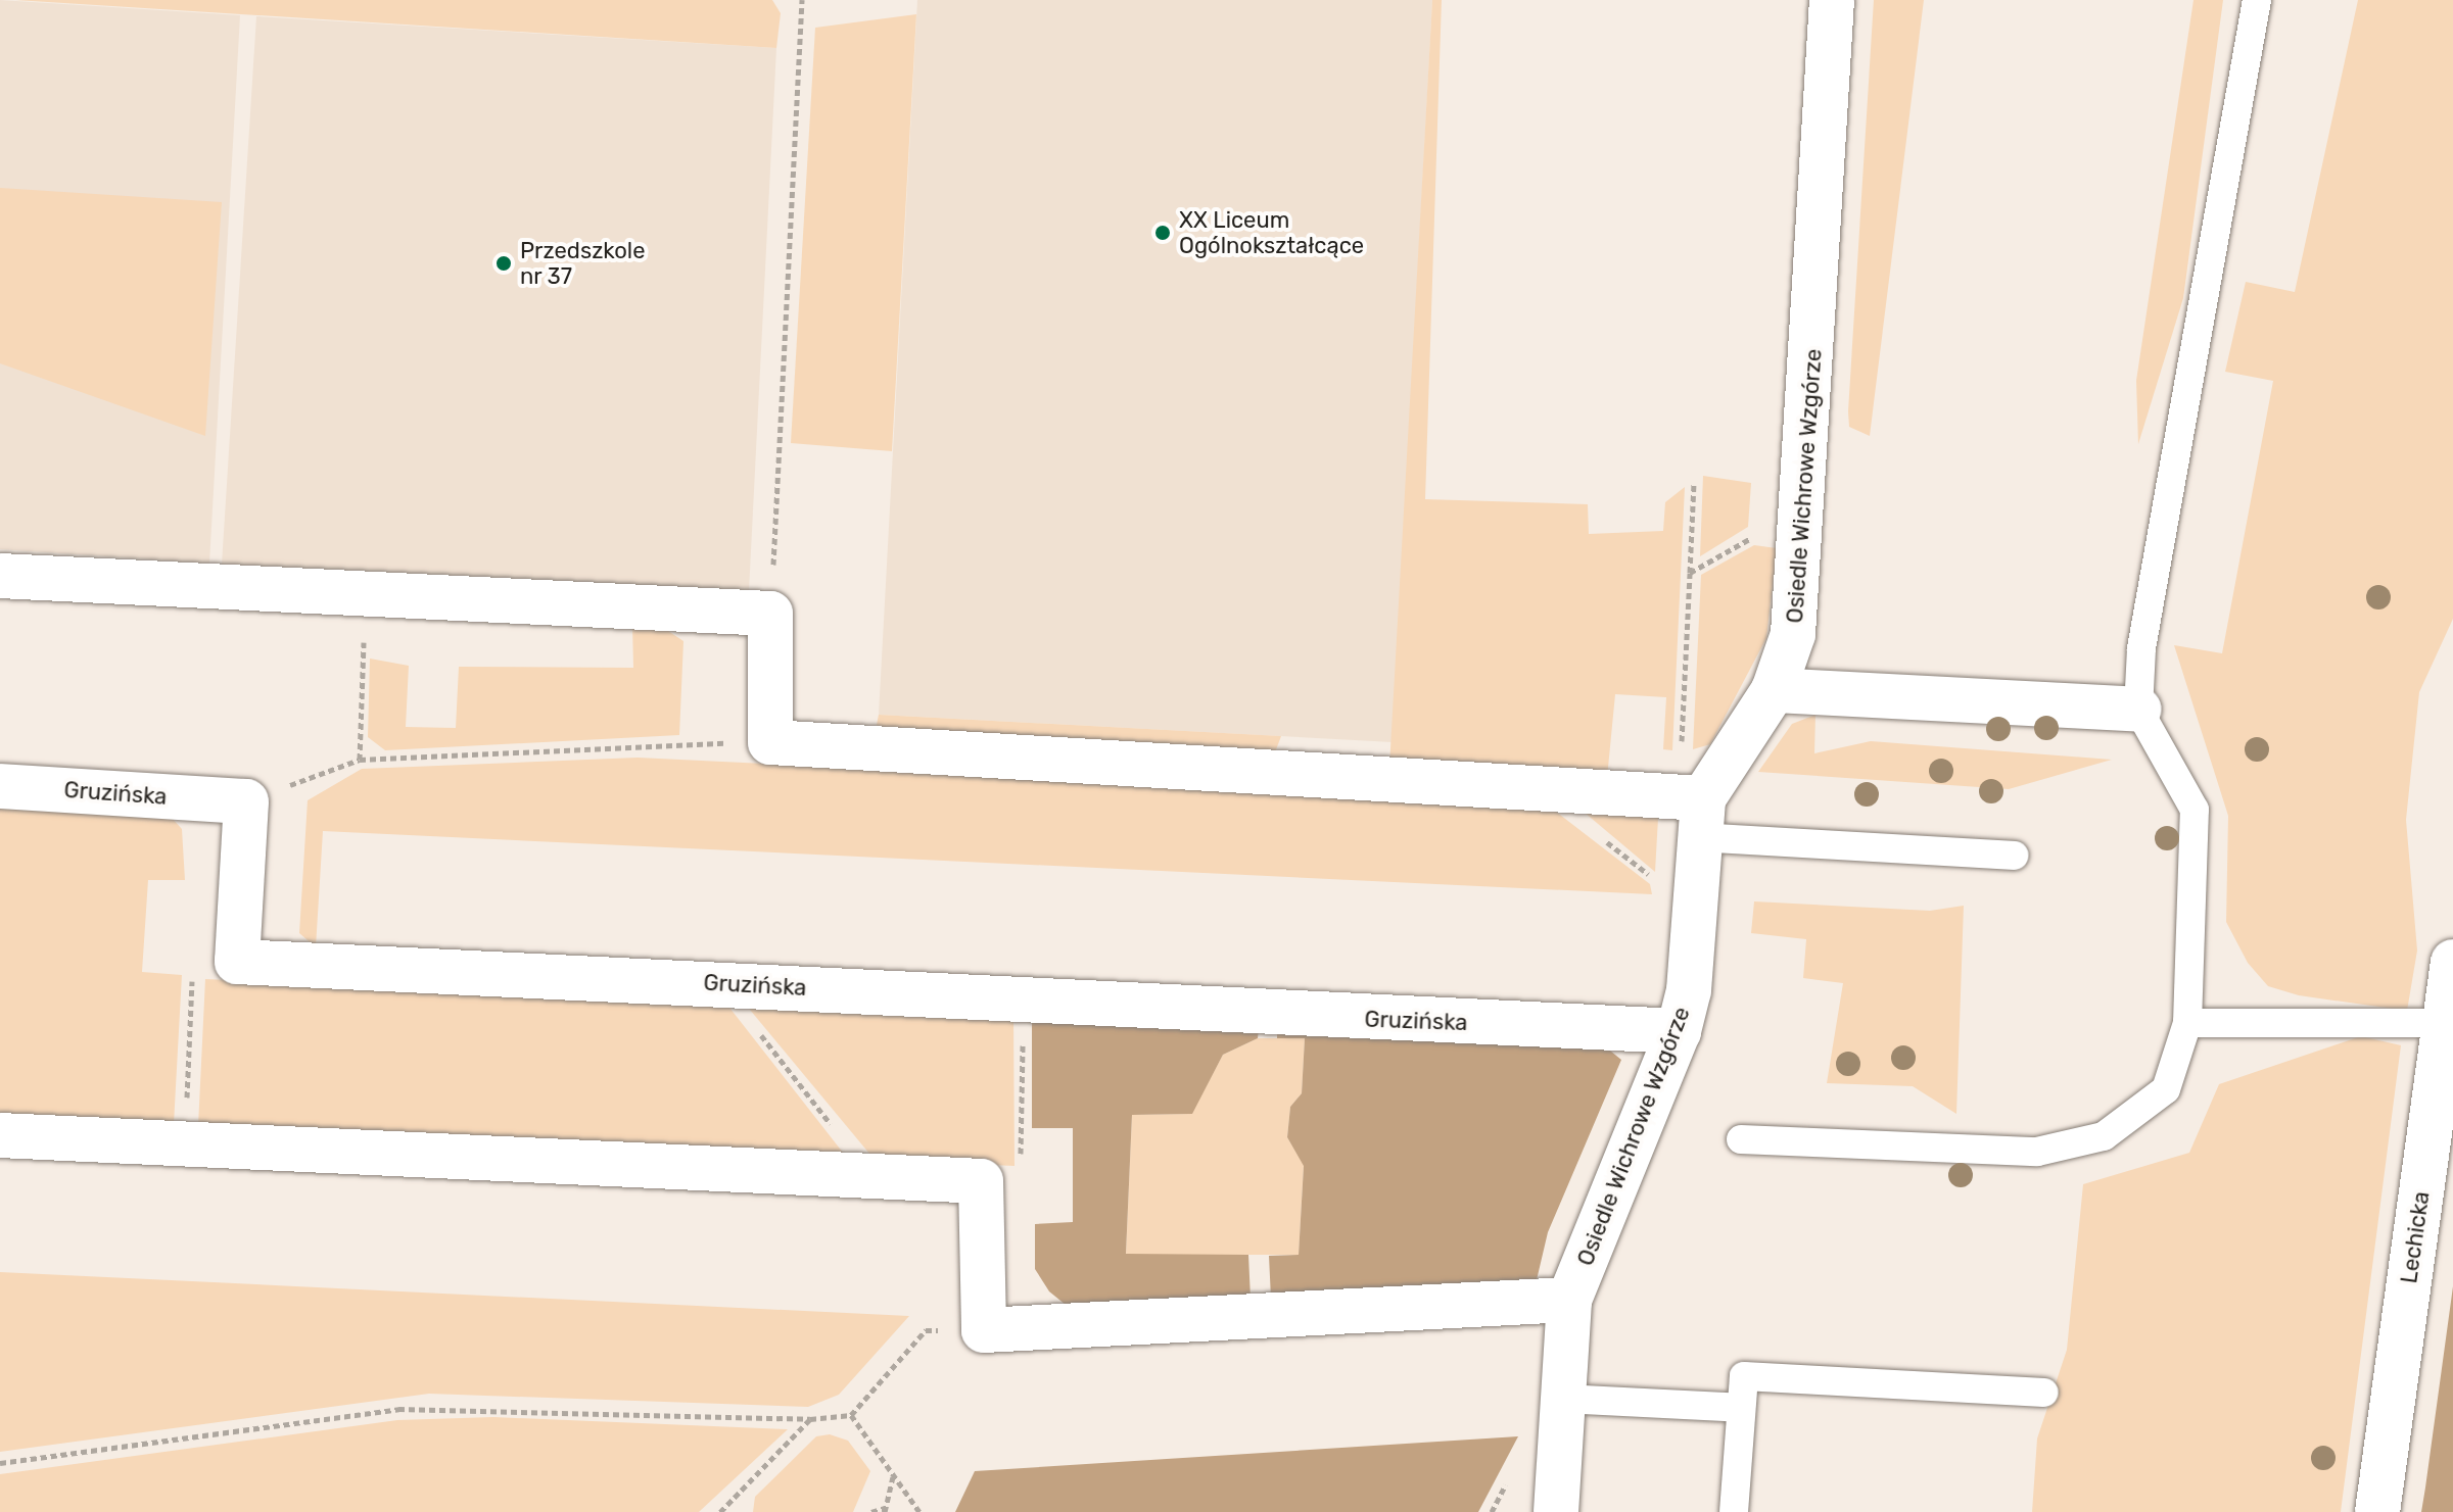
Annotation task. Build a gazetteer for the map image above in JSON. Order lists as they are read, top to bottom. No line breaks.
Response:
{"streets":{"street":["Osiedle Wichrowe Wzgórze","Gruzińska","Lechicka"]},"crossings":[["Osiedle Wichrowe Wzgórze","Gruzińska"]],"places":["XX Liceum Ogólnokształcące","Przedszkole nr 37"]}
